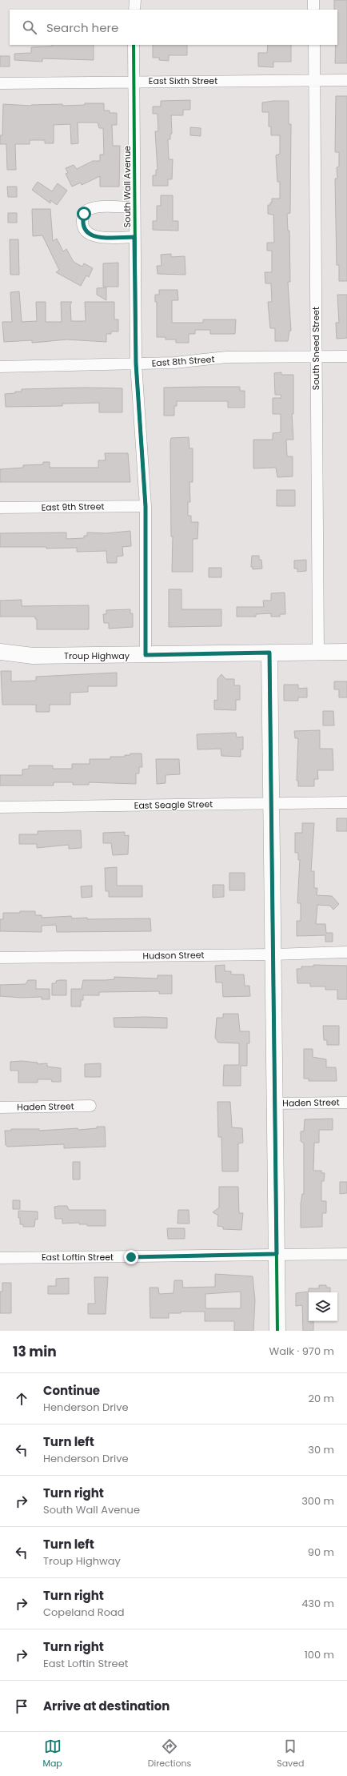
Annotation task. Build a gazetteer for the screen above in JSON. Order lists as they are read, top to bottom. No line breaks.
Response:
{"streets":{"street":["East Sixth Street","South Wall Avenue","South Sneed Street","East 8th Street","East 9th Street","Troup Highway","East Seagle Street","Hudson Street","Haden Street","East Loftin Street"]},"crossings":[["East Sixth Street","South Wall Avenue"],["East Sixth Street","South Sneed Street"],["South Wall Avenue","East 8th Street"],["South Wall Avenue","East 9th Street"],["South Wall Avenue","Troup Highway"],["South Sneed Street","East 8th Street"],["South Sneed Street","Troup Highway"]],"page":{"search":"Search here","heading":["13 min","Walk · 970 m"],"list":[["Continue","Henderson Drive","20 m"],["Turn left","Henderson Drive","30 m"],["Turn right","South Wall Avenue","300 m"],["Turn left","Troup Highway","90 m"],["Turn right","Copeland Road","430 m"],["Turn right","East Loftin Street","100 m"],"Arrive at destination"],"nav":["Map","Directions","Saved"]}}
